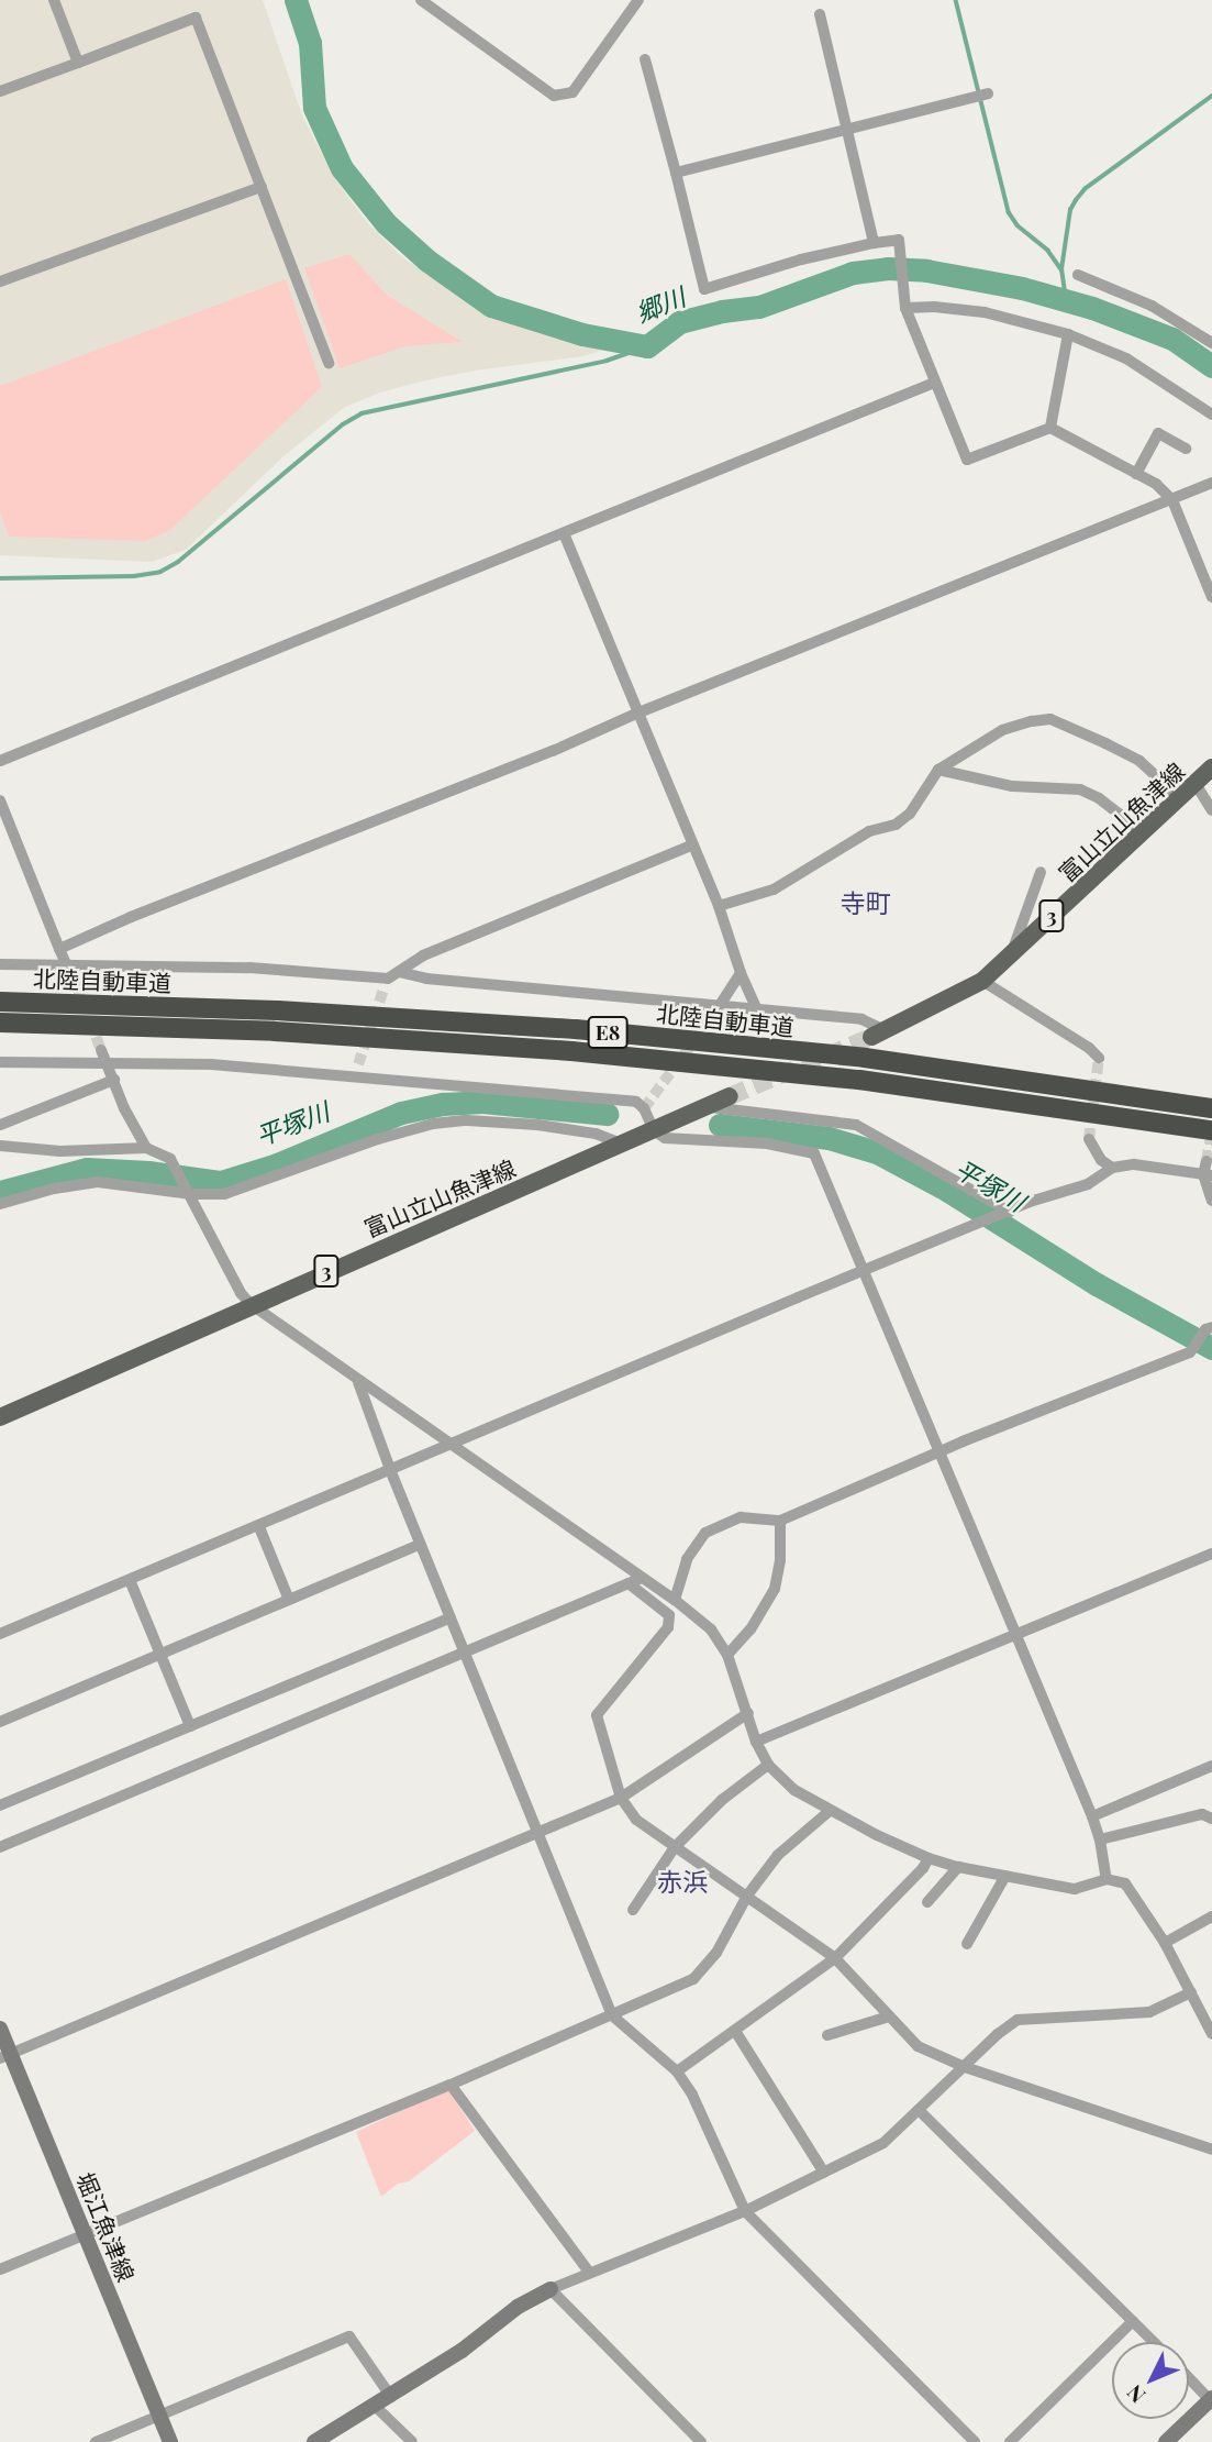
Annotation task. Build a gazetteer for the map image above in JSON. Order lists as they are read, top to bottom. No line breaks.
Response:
{"streets":{"highway":["北陸自動車道","E8"],"main road":["富山立山魚津線","3","堀江魚津線"]},"districts":["寺町","赤浜"],"water":["郷川","平塚川"],"north":"bottom left"}
